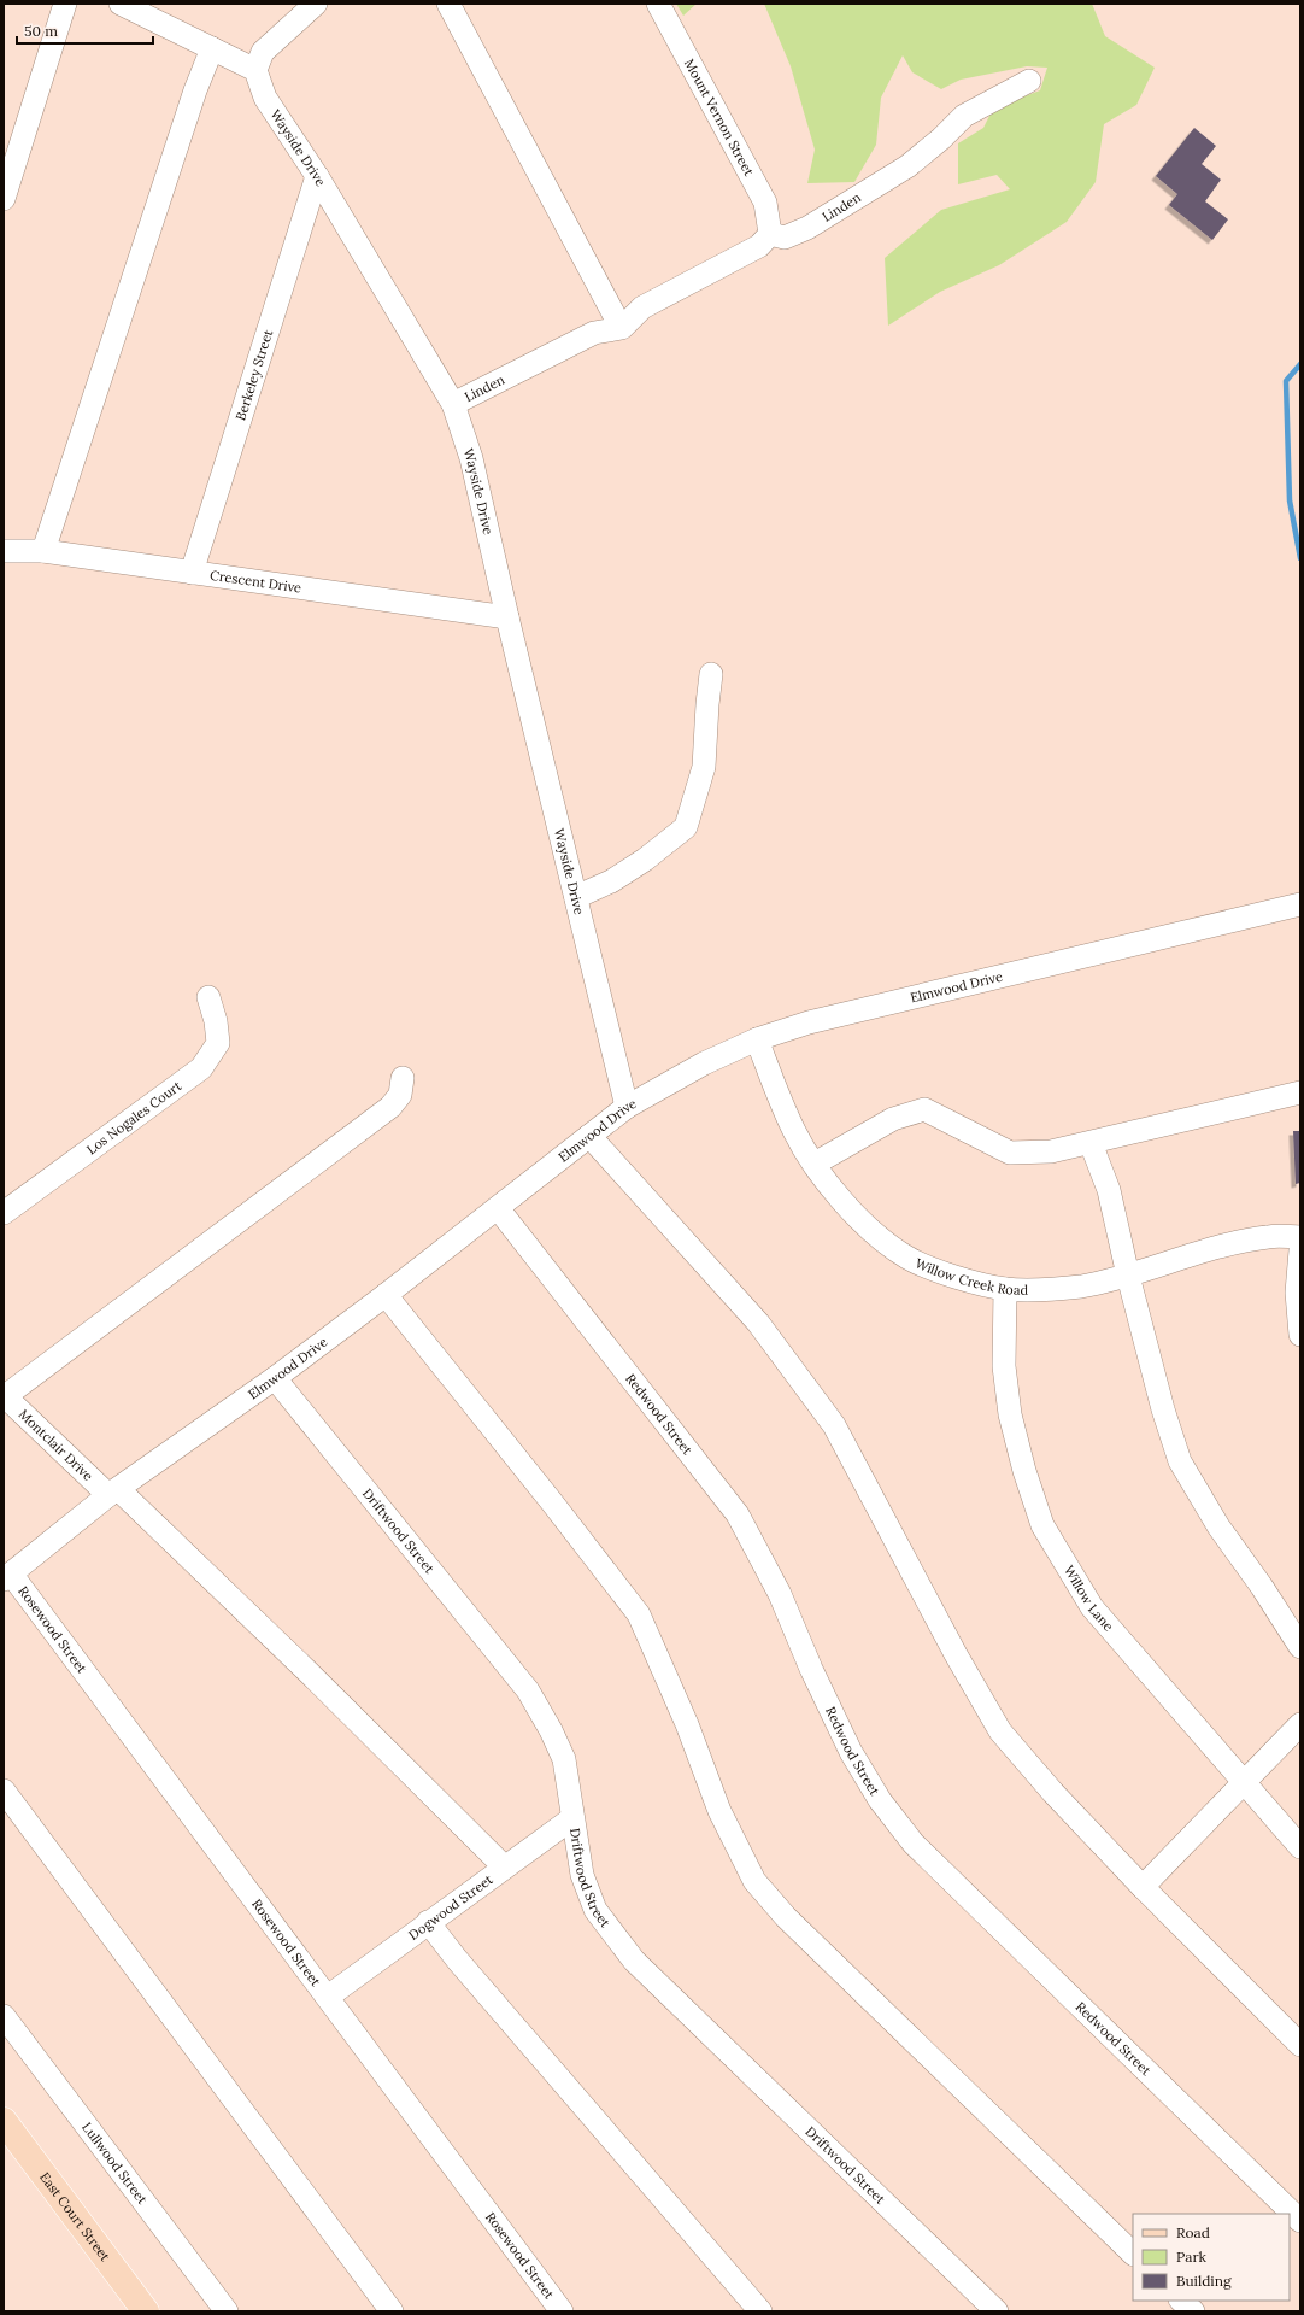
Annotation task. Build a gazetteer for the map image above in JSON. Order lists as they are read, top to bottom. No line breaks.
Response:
{"streets":{"main road":["East Court Street"],"street":["Mount Vernon Street","Wayside Drive","Linden","Berkeley Street","Crescent Drive","Elmwood Drive","Los Nogales Court","Willow Creek Road","Redwood Street","Montclair Drive","Driftwood Street","Willow Lane","Rosewood Street","Dogwood Street","Lullwood Street"]},"crossings":[["Mount Vernon Street","Linden"],["Wayside Drive","Linden"],["Wayside Drive","Berkeley Street"],["Wayside Drive","Crescent Drive"],["Wayside Drive","Elmwood Drive"],["Berkeley Street","Crescent Drive"],["Elmwood Drive","Willow Creek Road"],["Elmwood Drive","Redwood Street"],["Elmwood Drive","Montclair Drive"],["Elmwood Drive","Driftwood Street"],["Elmwood Drive","Rosewood Street"],["Willow Creek Road","Willow Lane"],["Montclair Drive","Dogwood Street"],["Driftwood Street","Dogwood Street"],["Rosewood Street","Dogwood Street"]],"legend":["Road","Park","Building"],"scale_bar":"50 m"}
